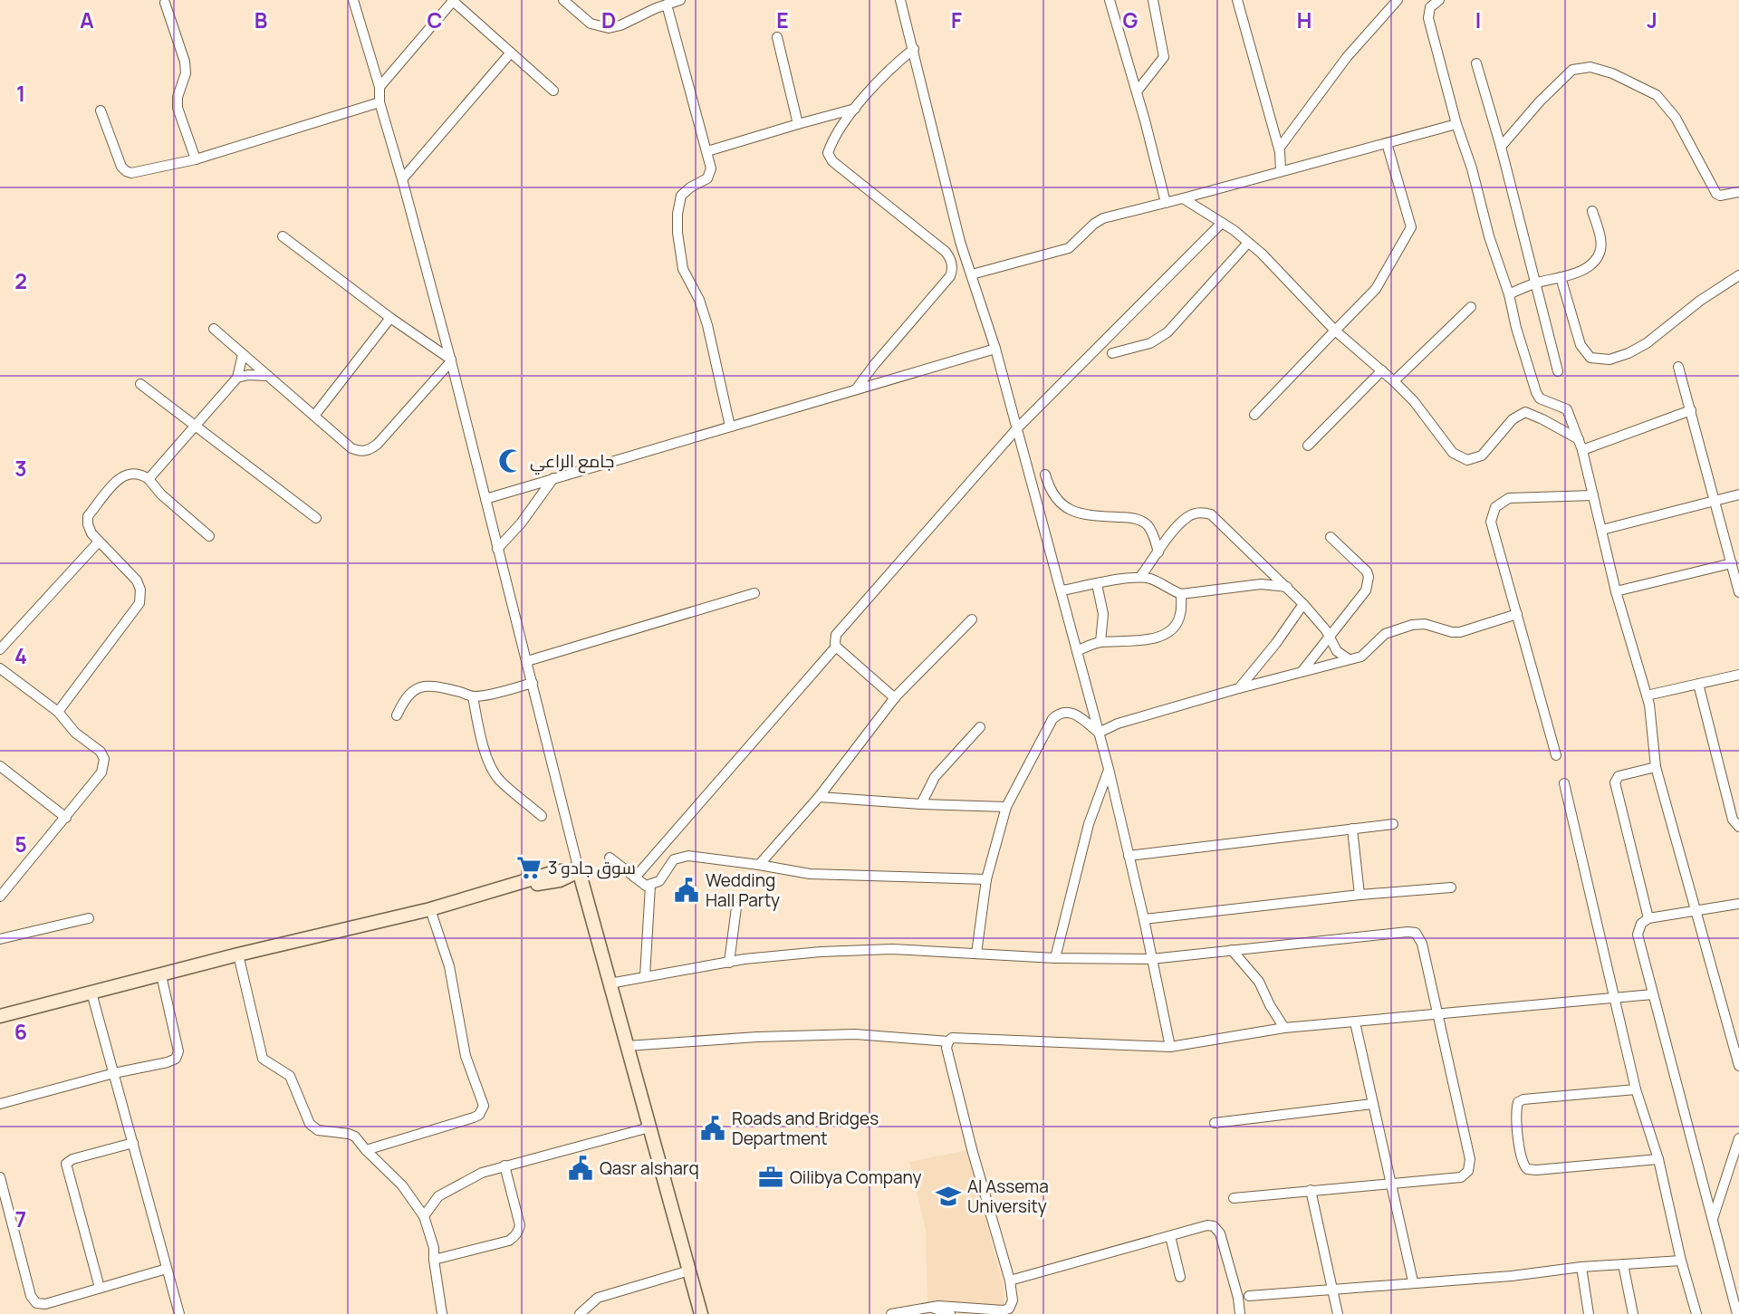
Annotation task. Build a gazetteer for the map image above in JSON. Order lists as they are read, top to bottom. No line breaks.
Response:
{"places":{"mosque":["جامع الراعي"],"supermarket":["سوق جادو 3"],"public building":["Wedding Hall Party","Roads and Bridges Department","Qasr alsharq"],"office":["Oilibya Company"],"school or university":["Al Assema University"]},"grid":{"columns":["A","B","C","D","E","F","G","H","I","J"],"rows":["1","2","3","4","5","6","7"]}}
